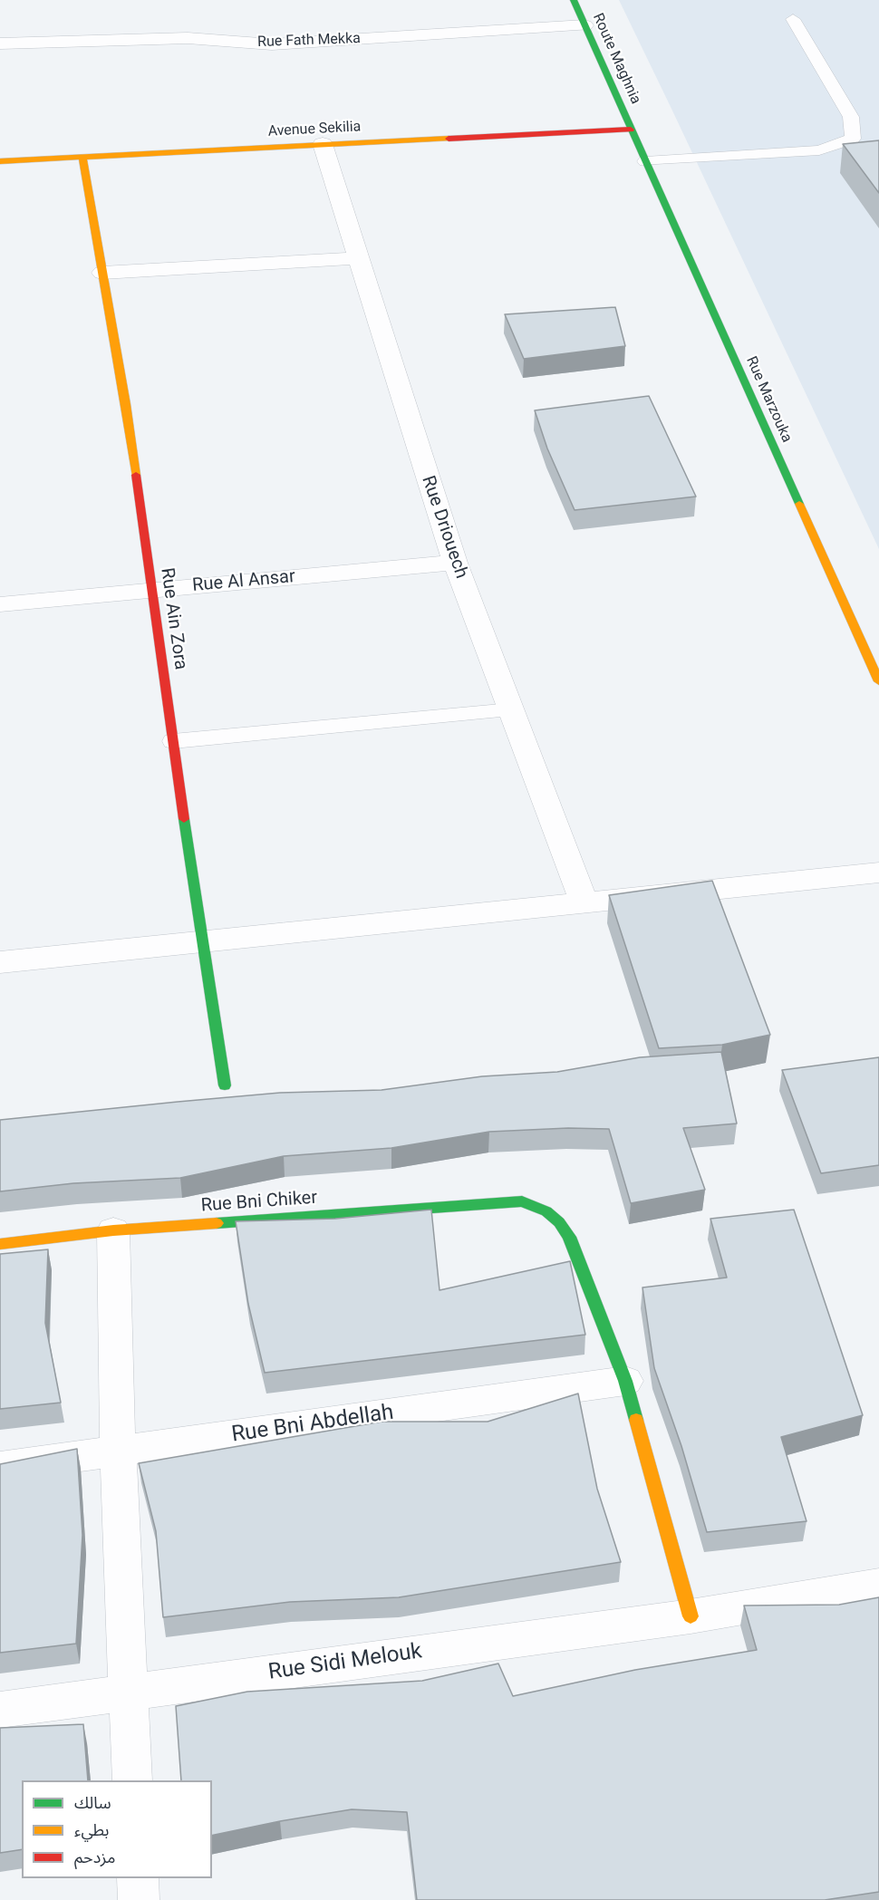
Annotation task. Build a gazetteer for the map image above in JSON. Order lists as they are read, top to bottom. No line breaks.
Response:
{"streets":{"street":["Rue Fath Mekka","Route Maghnia","Avenue Sekilia","Rue Marzouka","Rue Driouech","Rue Al Ansar","Rue Ain Zora","Rue Bni Chiker","Rue Bni Abdellah","Rue Sidi Melouk"]},"crossings":[["Rue Fath Mekka","Route Maghnia"],["Route Maghnia","Avenue Sekilia"],["Route Maghnia","Rue Marzouka"],["Avenue Sekilia","Rue Marzouka"],["Avenue Sekilia","Rue Driouech"],["Avenue Sekilia","Rue Ain Zora"],["Rue Driouech","Rue Al Ansar"],["Rue Al Ansar","Rue Ain Zora"],["Rue Bni Chiker","Rue Bni Abdellah"]],"legend":["سالك","بطيء","مزدحم"]}
